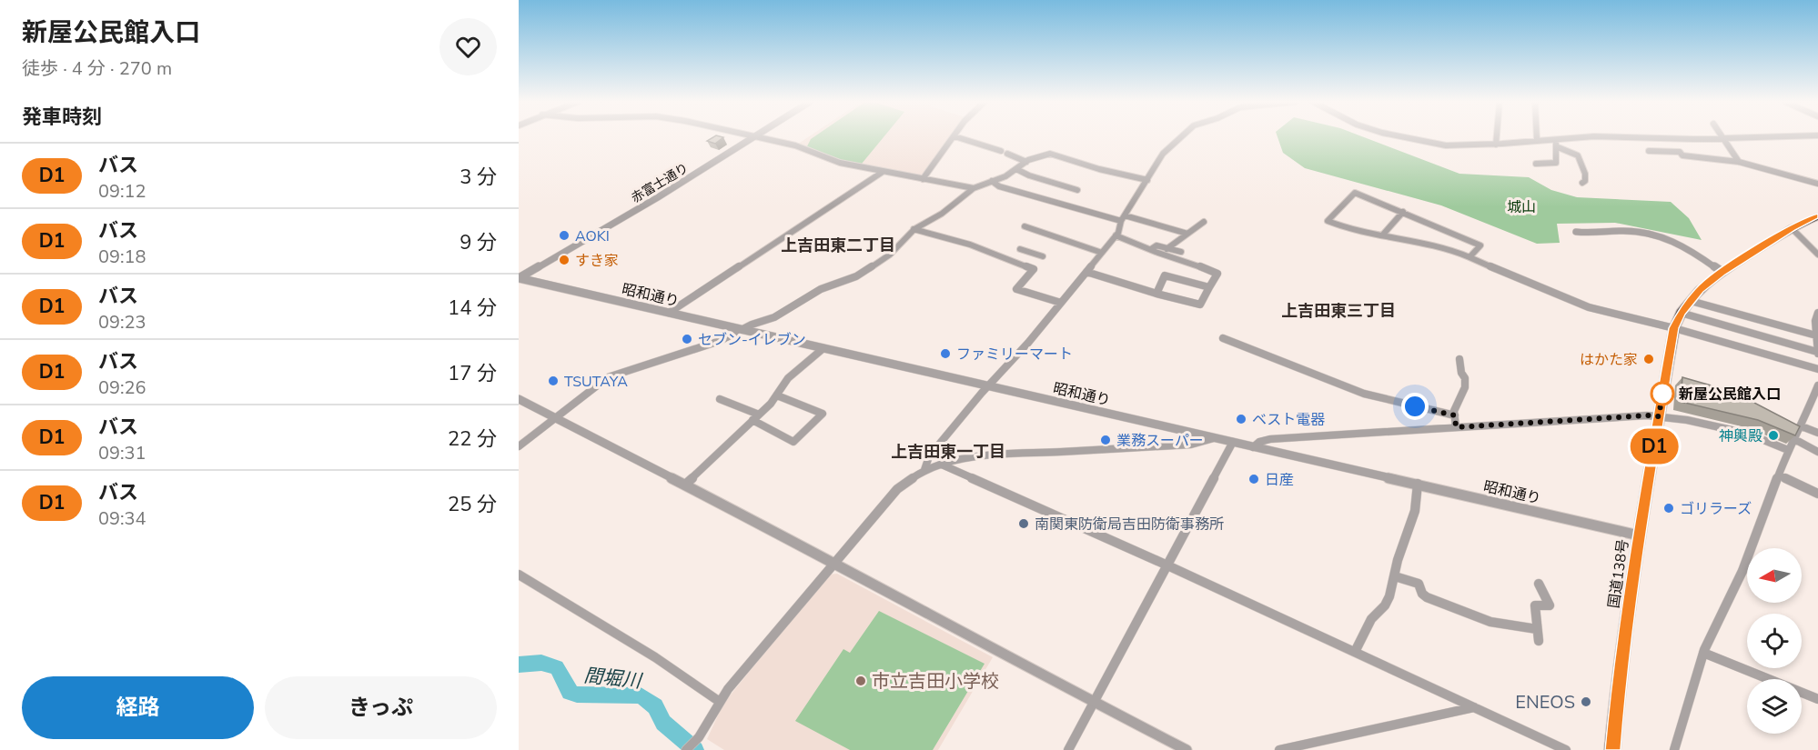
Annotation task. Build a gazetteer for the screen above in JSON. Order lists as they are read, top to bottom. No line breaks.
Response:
{"streets":{"highway":["国道138号"],"street":["赤富士通り","昭和通り"]},"crossings":[["赤富士通り","昭和通り"],["昭和通り","国道138号"]],"districts":["上吉田東二丁目","上吉田東三丁目","上吉田東一丁目"],"water":["間堀川"],"parks":["城山"],"places":["AOKI","すき家","セブン-イレブン","ファミリーマート","はかた家","TSUTAYA","新屋公民館入口","ベスト電器","神輿殿","業務スーパー","日産","ゴリラーズ","南関東防衛局吉田防衛事務所","市立吉田小学校","ENEOS"],"lines":["bus line D1"],"north":"left","page":{"heading":[["新屋公民館入口","徒歩 · 4 分 · 270 m"],"発車時刻"],"on_map":"D1","list":[{"mark":"D1","name":"バス","note":"09:12","value":"3 分"},{"mark":"D1","name":"バス","note":"09:18","value":"9 分"},{"mark":"D1","name":"バス","note":"09:23","value":"14 分"},{"mark":"D1","name":"バス","note":"09:26","value":"17 分"},{"mark":"D1","name":"バス","note":"09:31","value":"22 分"},{"mark":"D1","name":"バス","note":"09:34","value":"25 分"}],"buttons":["経路","きっぷ"]}}
